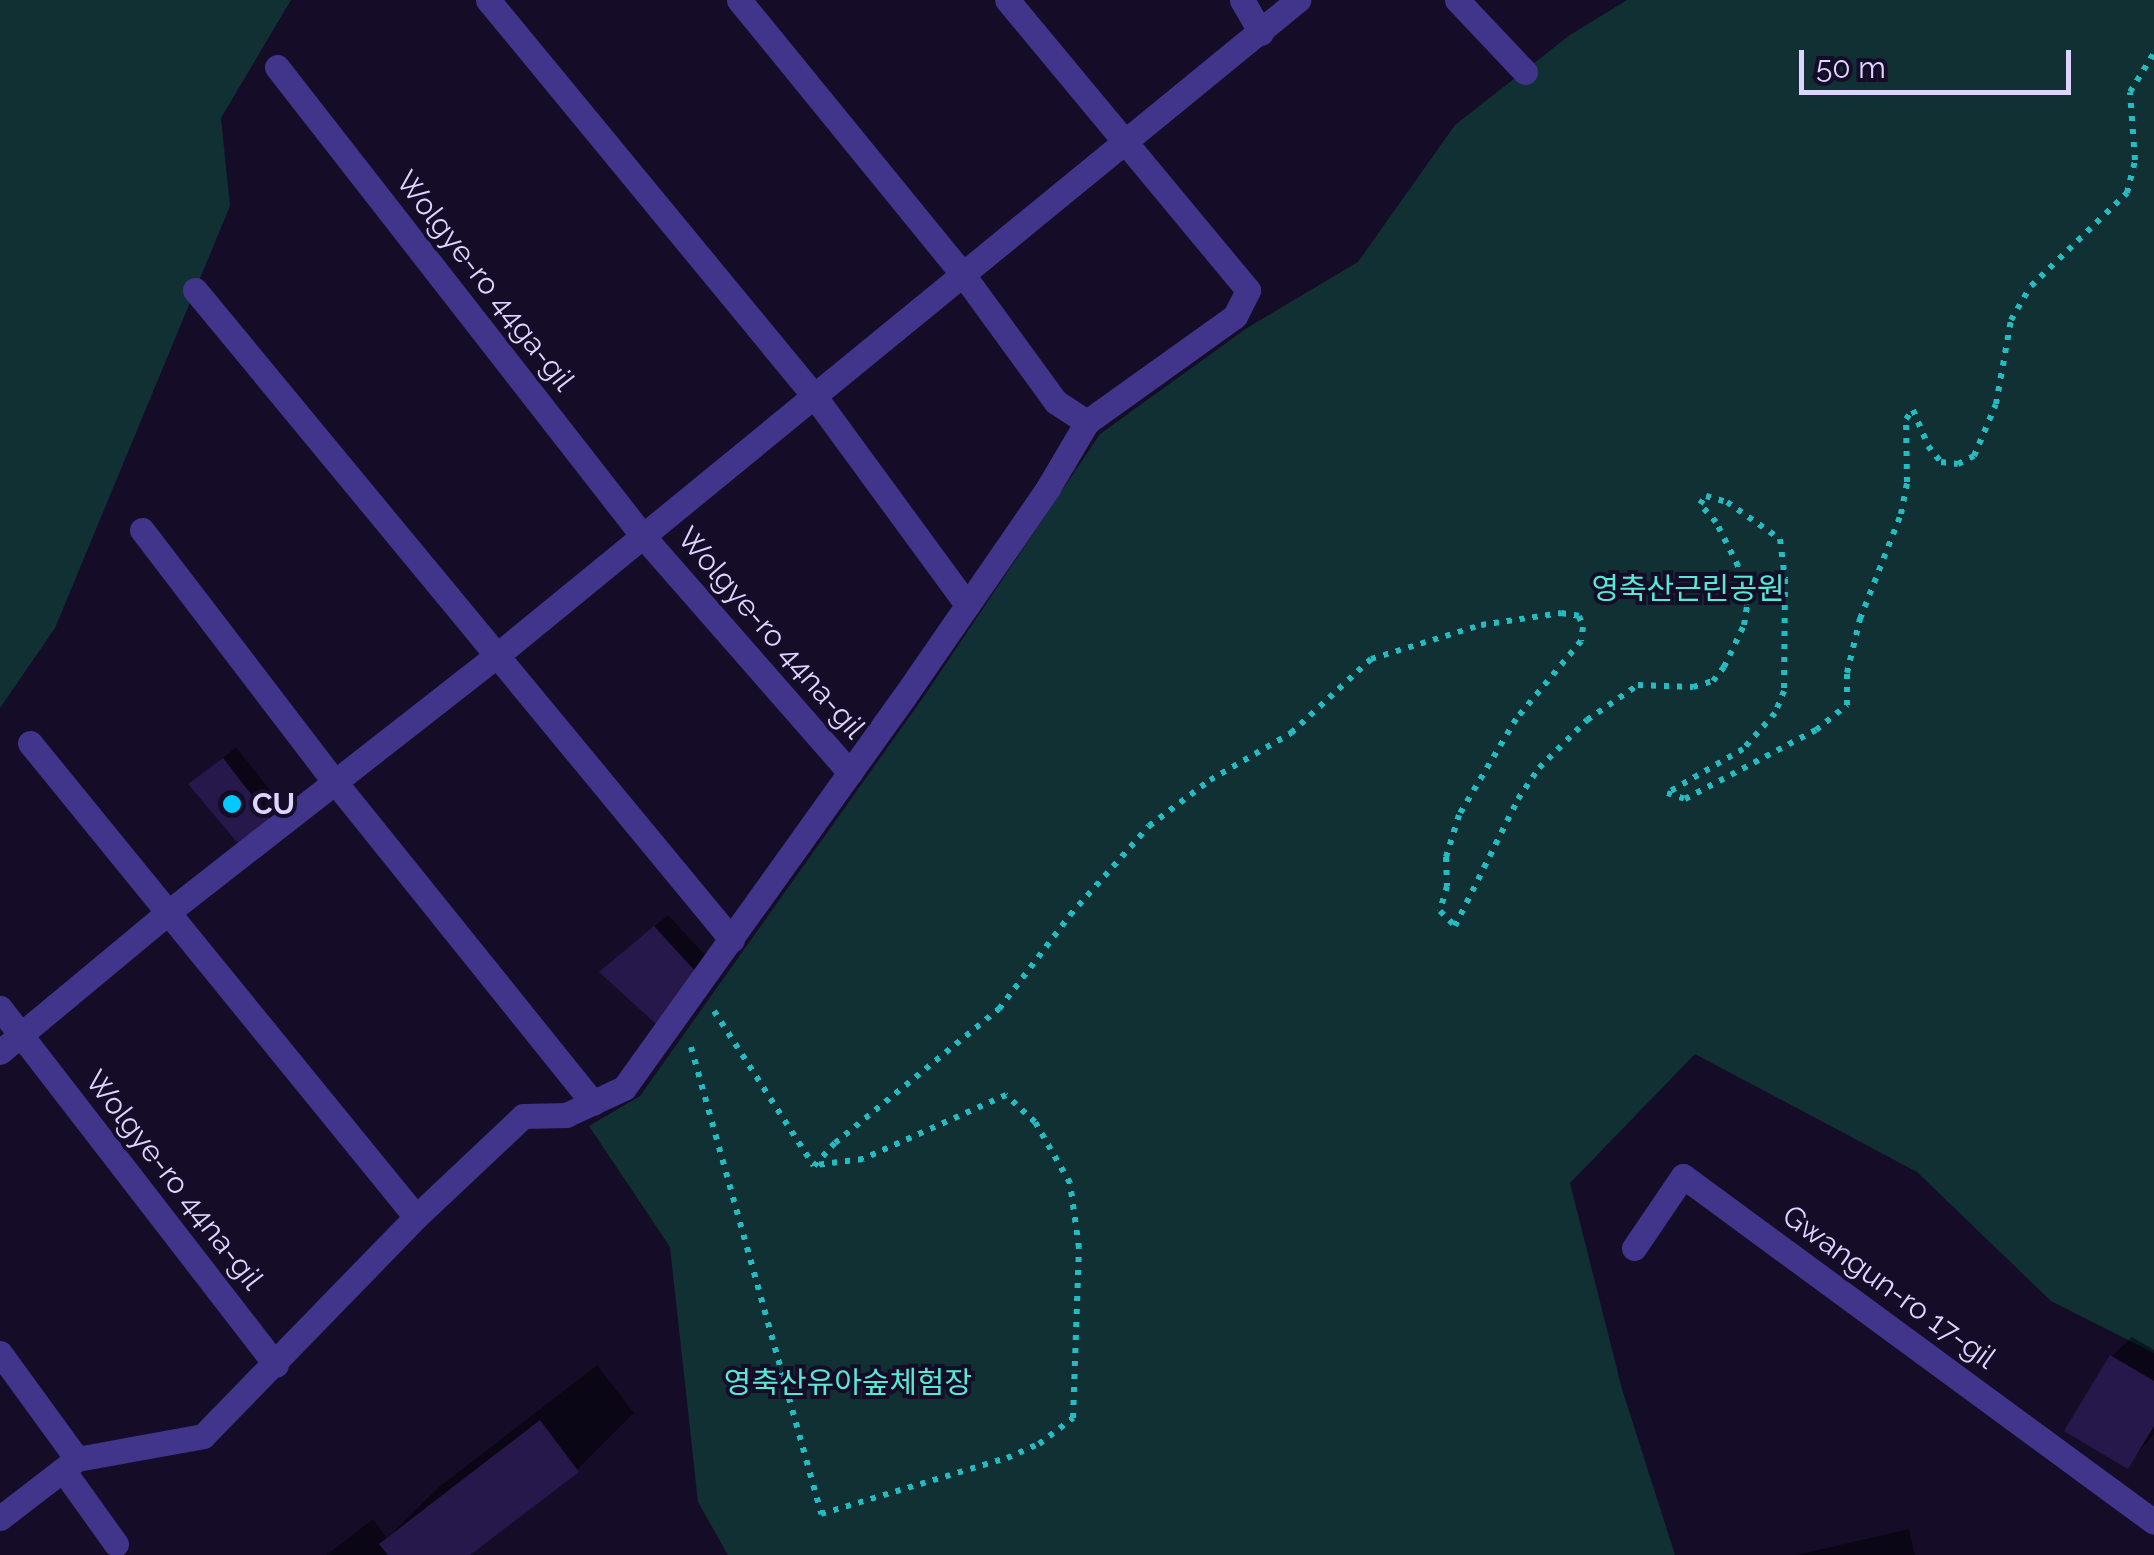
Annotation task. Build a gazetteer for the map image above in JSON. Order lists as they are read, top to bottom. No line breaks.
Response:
{"streets":{"street":["Wolgye-ro 44ga-gil","Wolgye-ro 44na-gil","Gwangun-ro 17-gil"]},"crossings":[["Wolgye-ro 44ga-gil","Wolgye-ro 44na-gil"]],"parks":["영축산근린공원","영축산유아숲체험장"],"places":["CU"],"scale_bar":"50 m"}
